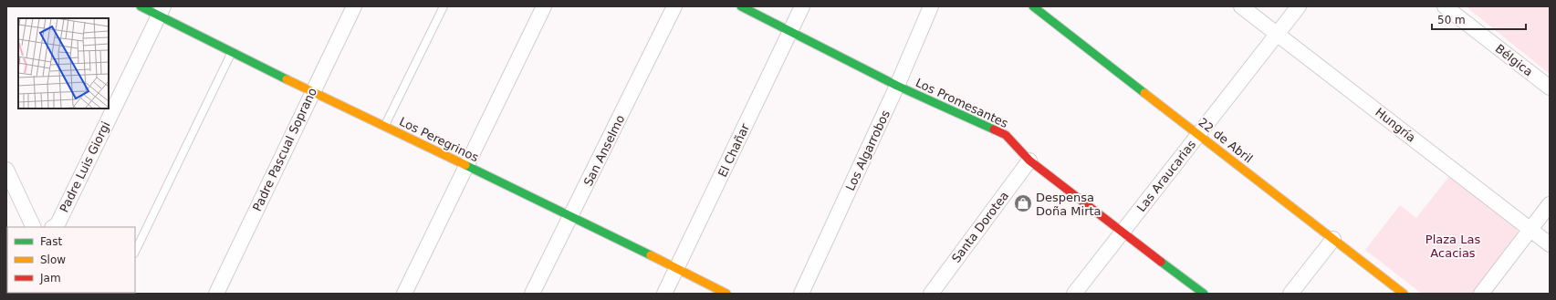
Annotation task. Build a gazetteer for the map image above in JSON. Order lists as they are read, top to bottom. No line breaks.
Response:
{"streets":{"street":["Bélgica","Los Promesantes","Hungría","Los Peregrinos","22 de Abril","Padre Pascual Soprano","San Anselmo","El Chañar","Los Algarrobos","Padre Luis Giorgi","Las Araucarias","Santa Dorotea"]},"crossings":[["Los Promesantes","El Chañar"],["Los Promesantes","Los Algarrobos"],["Los Promesantes","Las Araucarias"],["Los Promesantes","Santa Dorotea"],["Hungría","Las Araucarias"],["Los Peregrinos","Padre Pascual Soprano"],["Los Peregrinos","San Anselmo"],["Los Peregrinos","El Chañar"],["Los Peregrinos","Padre Luis Giorgi"],["22 de Abril","Las Araucarias"]],"parks":["Plaza Las Acacias"],"places":{"shop":["Despensa Doña Mirta"]},"legend":["Fast","Slow","Jam"],"scale_bar":"50 m"}
